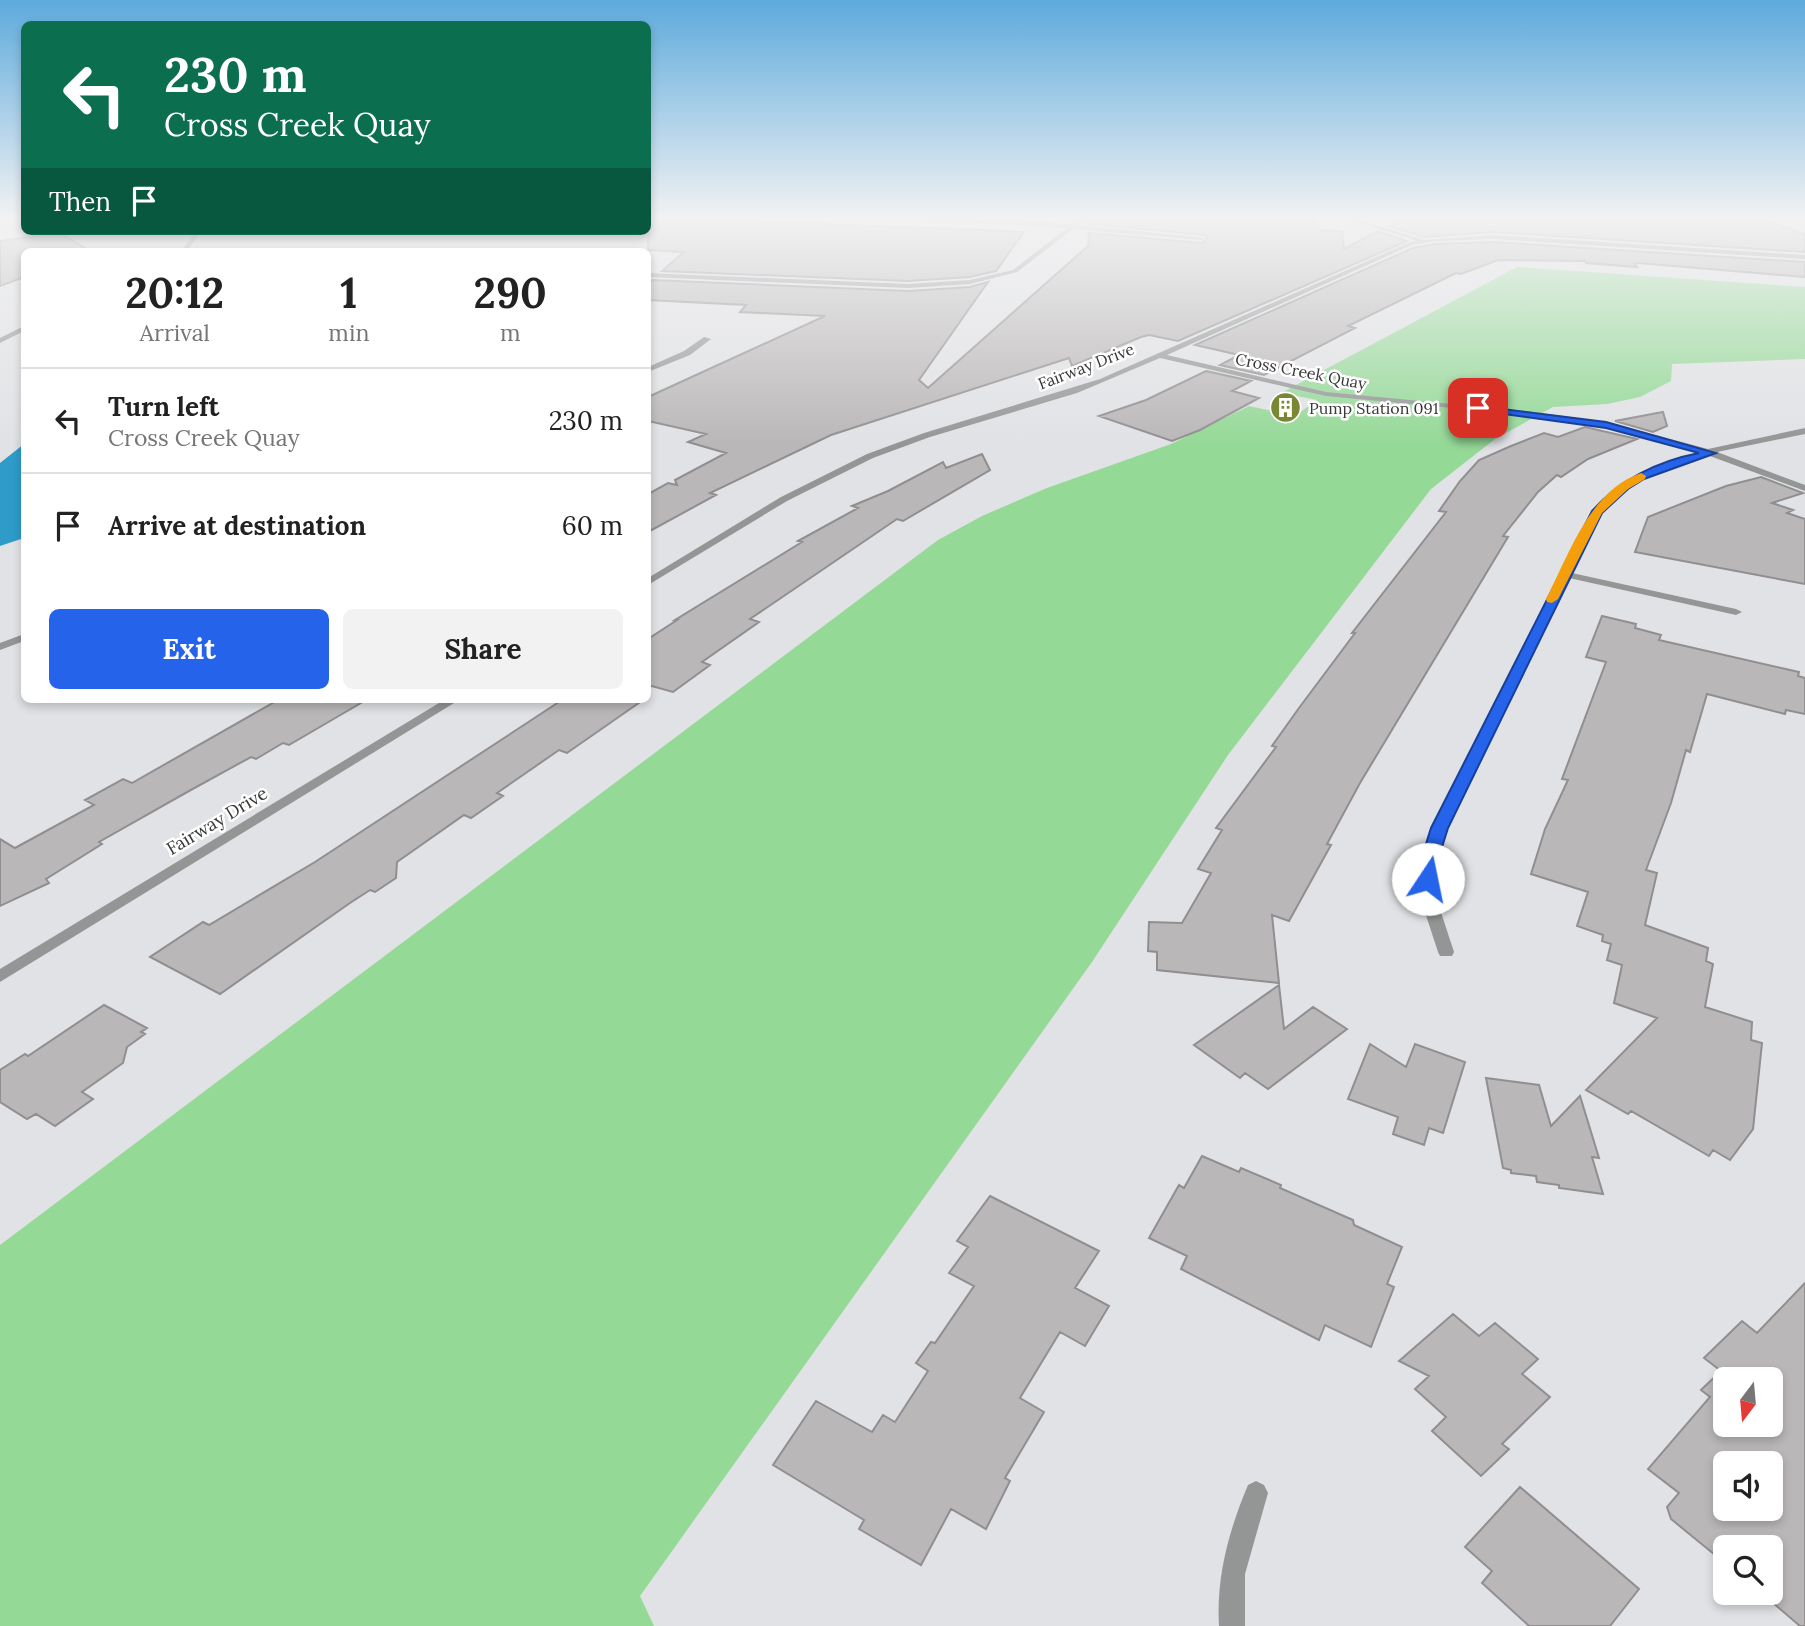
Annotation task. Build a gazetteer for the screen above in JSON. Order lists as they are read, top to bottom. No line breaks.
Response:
{"streets":{"street":["Fairway Drive","Cross Creek Quay"]},"crossings":[["Fairway Drive","Cross Creek Quay"]],"places":{"building":["Pump Station 091"]},"north":"bottom","page":{"turn":["230 m","Cross Creek Quay"],"then":"Then","eta":["20:12","Arrival","1","min","290","m"],"list":[{"name":"Turn left","note":"Cross Creek Quay","value":"230 m"},{"name":"Arrive at destination","value":"60 m"}],"buttons":["Exit","Share"]}}
